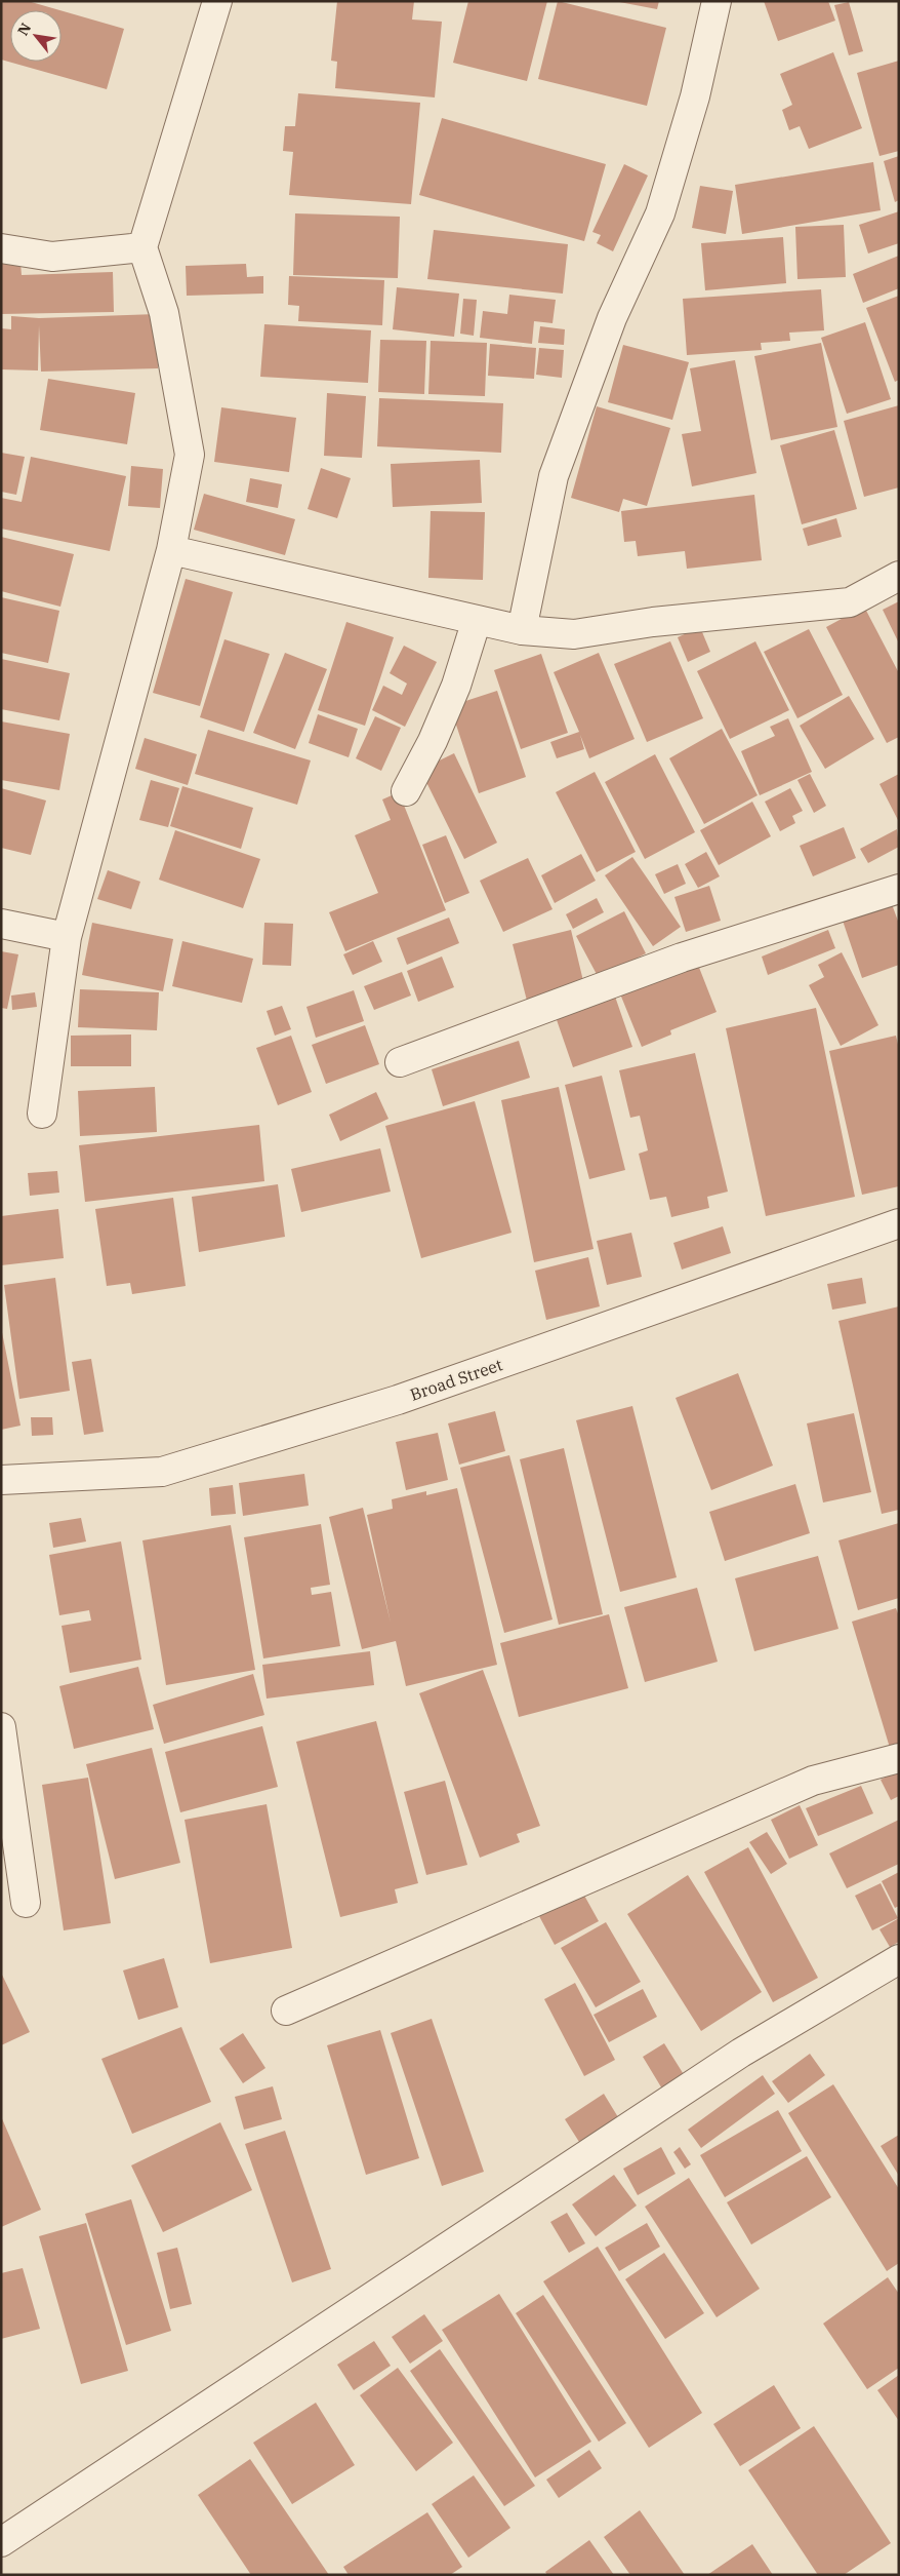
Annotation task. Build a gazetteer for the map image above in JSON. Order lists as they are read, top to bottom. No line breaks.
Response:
{"streets":{"street":["Broad Street"]},"north":"top left"}
